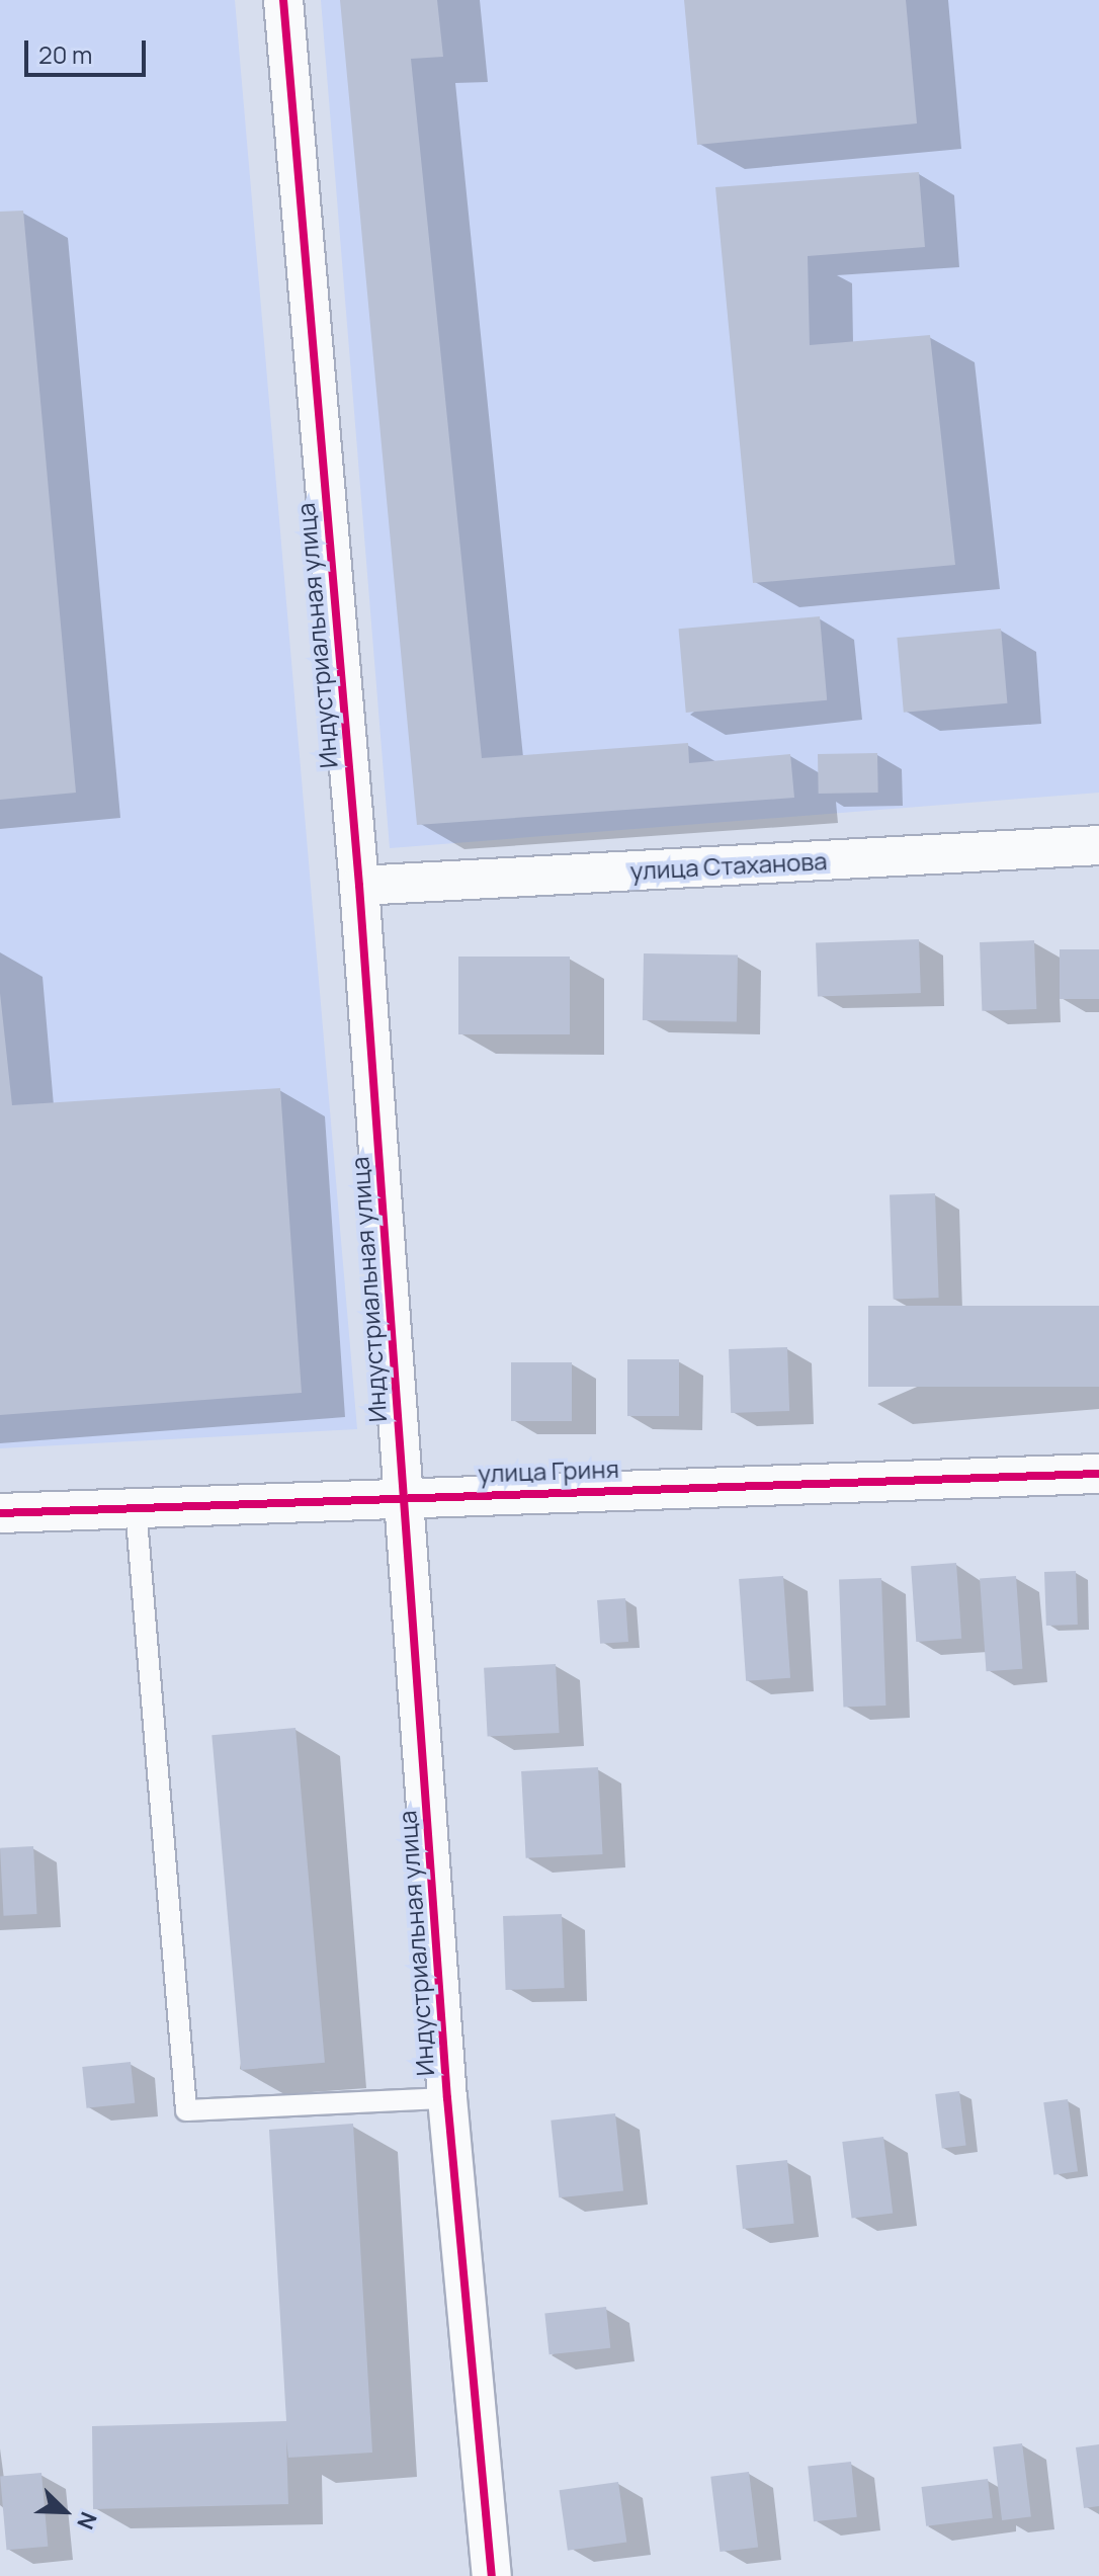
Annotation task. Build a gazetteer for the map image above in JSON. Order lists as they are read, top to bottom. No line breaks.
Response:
{"streets":{"street":["Индустриальная улица","улица Стаханова","улица Гриня"]},"crossings":[["Индустриальная улица","улица Стаханова"],["Индустриальная улица","улица Гриня"]],"scale_bar":"20 m","north":"bottom right"}
